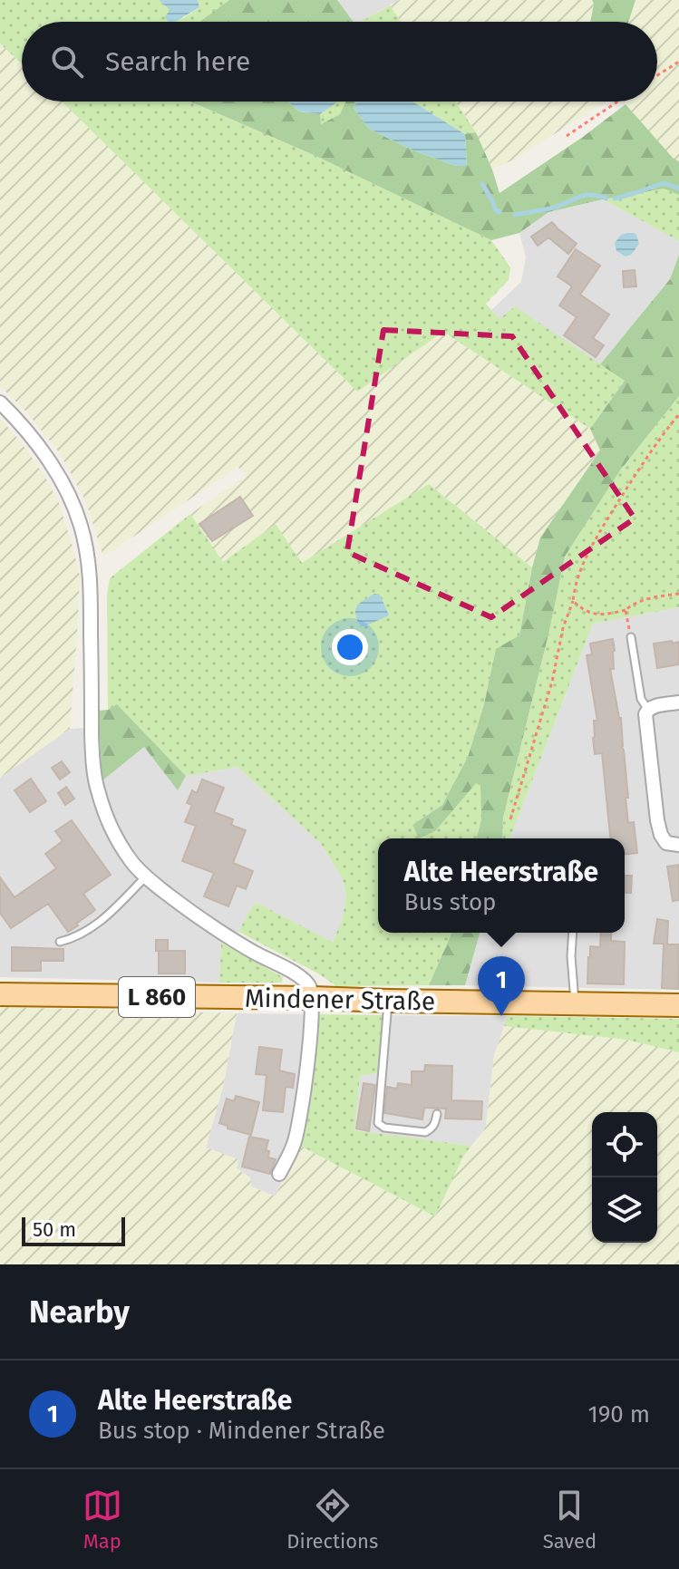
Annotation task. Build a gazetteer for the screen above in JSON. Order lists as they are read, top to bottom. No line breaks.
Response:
{"streets":{"main road":["L 860","Mindener Straße"]},"scale_bar":"50 m","page":{"search":"Search here","popup":["Alte Heerstraße","Bus stop"],"pins":"1","scale":"50 m","heading":"Nearby","list":[{"mark":"1","name":"Alte Heerstraße","note":"Bus stop · Mindener Straße","value":"190 m"}],"nav":["Map","Directions","Saved"]}}
